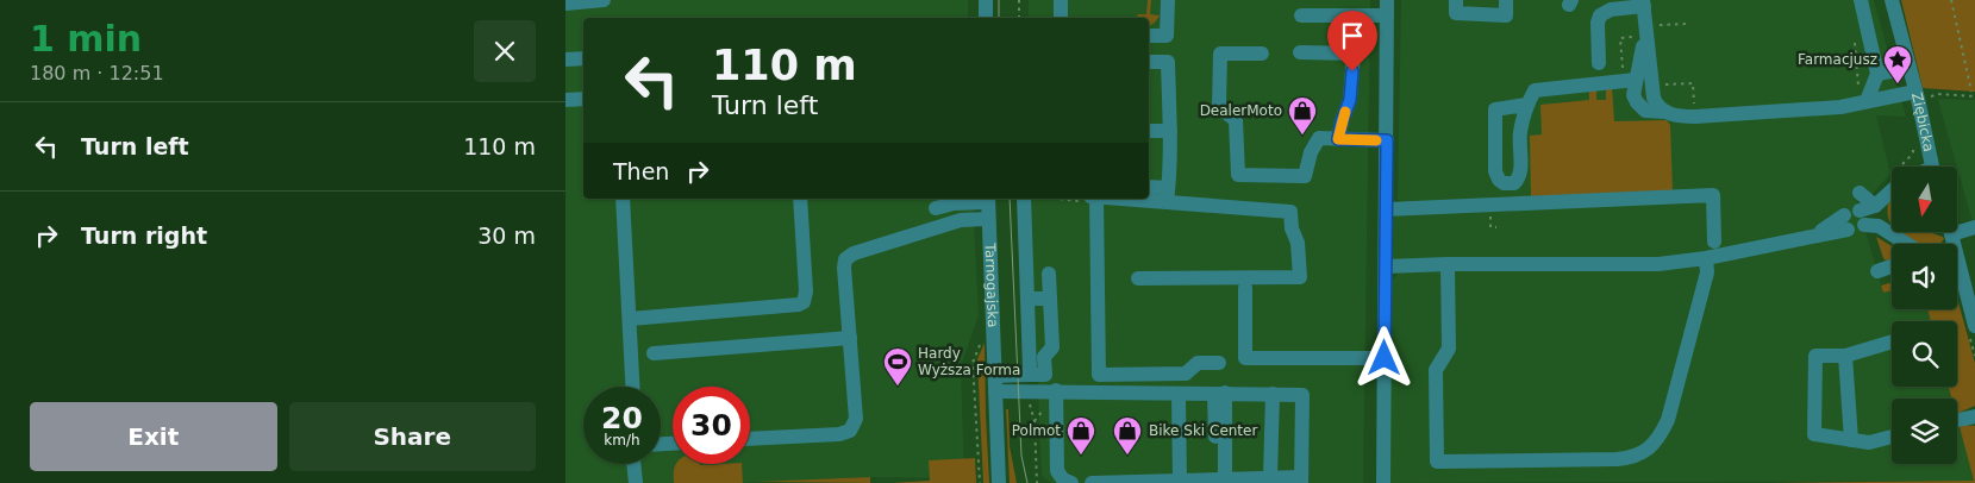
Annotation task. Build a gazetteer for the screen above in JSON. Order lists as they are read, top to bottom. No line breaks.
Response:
{"streets":{"street":["Ziębicka","Tarnogajska"]},"places":{"place":["Farmacjusz"],"shop":["DealerMoto","Polmot","Bike Ski Center"],"sports":["Hardy Wyższa Forma"]},"north":"bottom","page":{"heading":["1 min","180 m · 12:51"],"turn":["110 m","Turn left"],"list":[{"name":"Turn left","value":"110 m"},{"name":"Turn right","value":"30 m"}],"then":"Then","speed":"20 km/h","limit":"30","buttons":["Exit","Share"]}}
